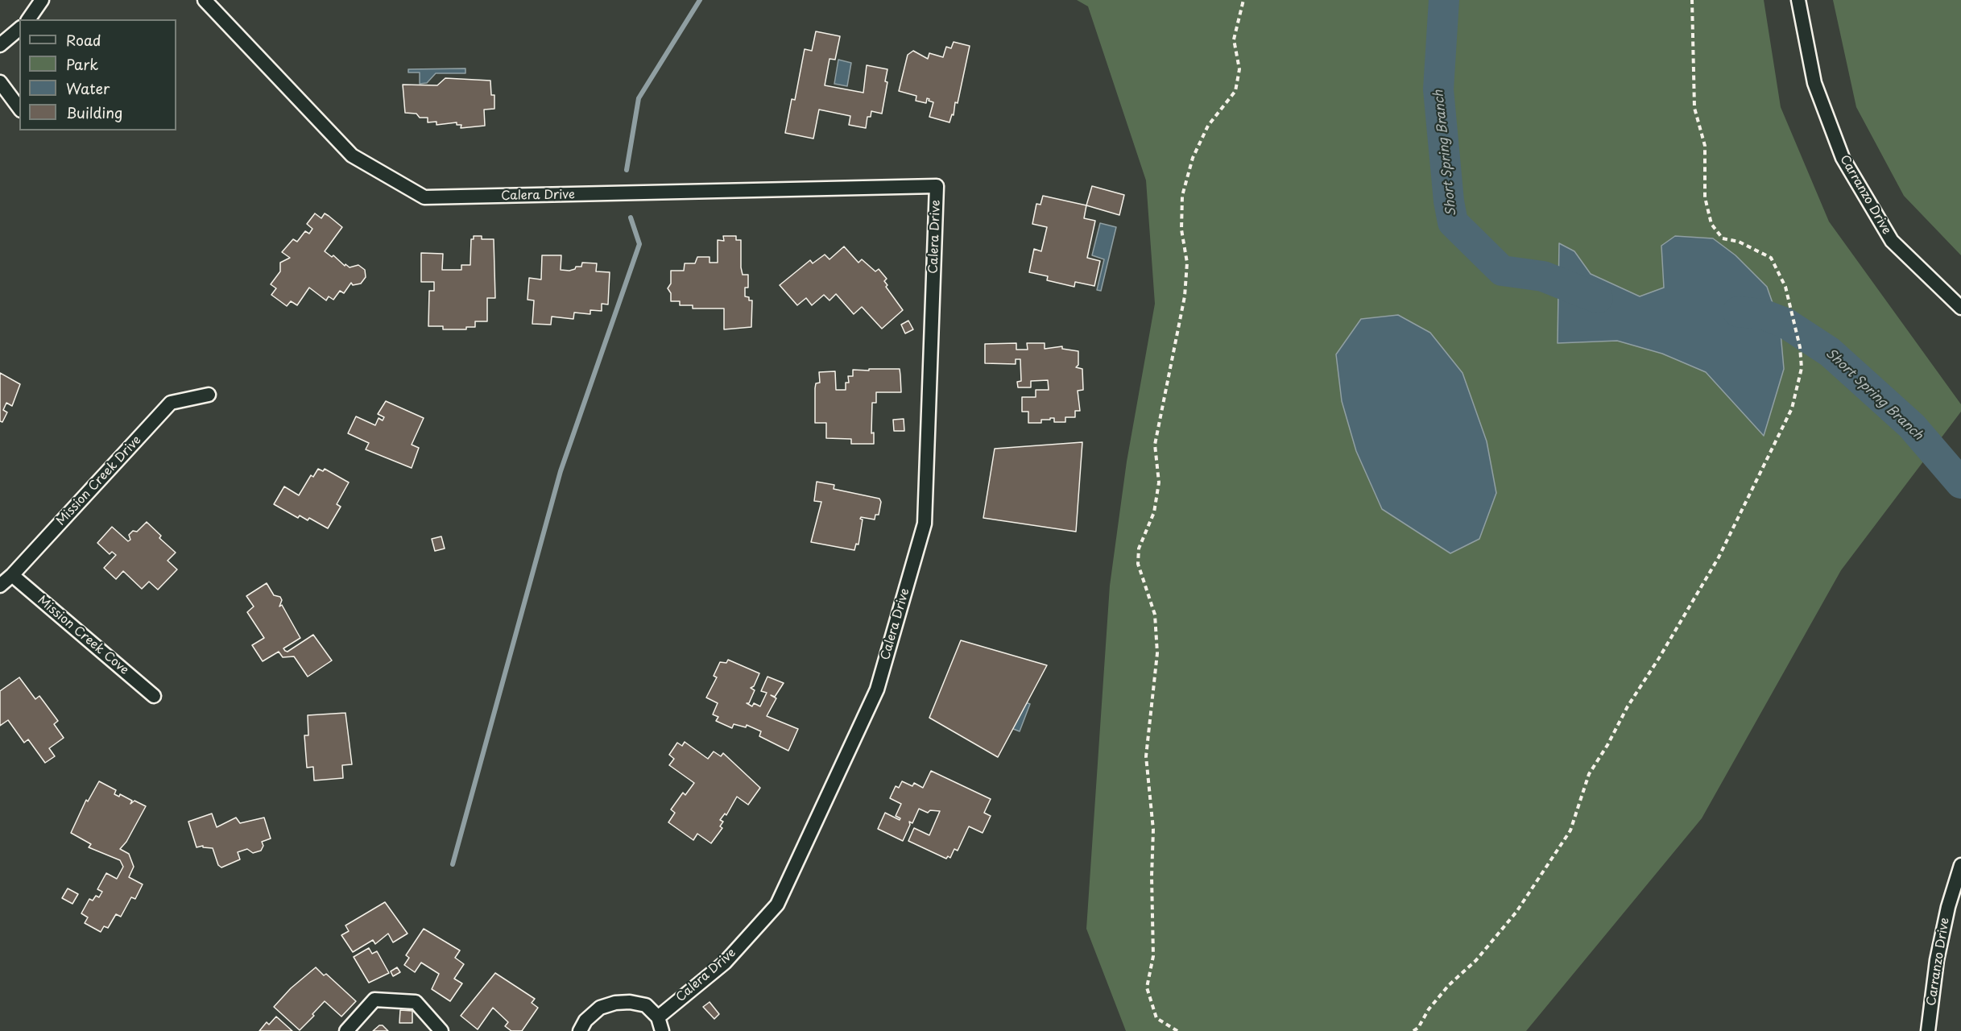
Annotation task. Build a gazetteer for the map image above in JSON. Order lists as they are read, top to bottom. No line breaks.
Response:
{"streets":{"street":["Carranzo Drive","Calera Drive","Mission Creek Drive","Mission Creek Cove"]},"crossings":[["Mission Creek Drive","Mission Creek Cove"]],"water":["Short Spring Branch"],"legend":["Road","Park","Water","Building"]}
